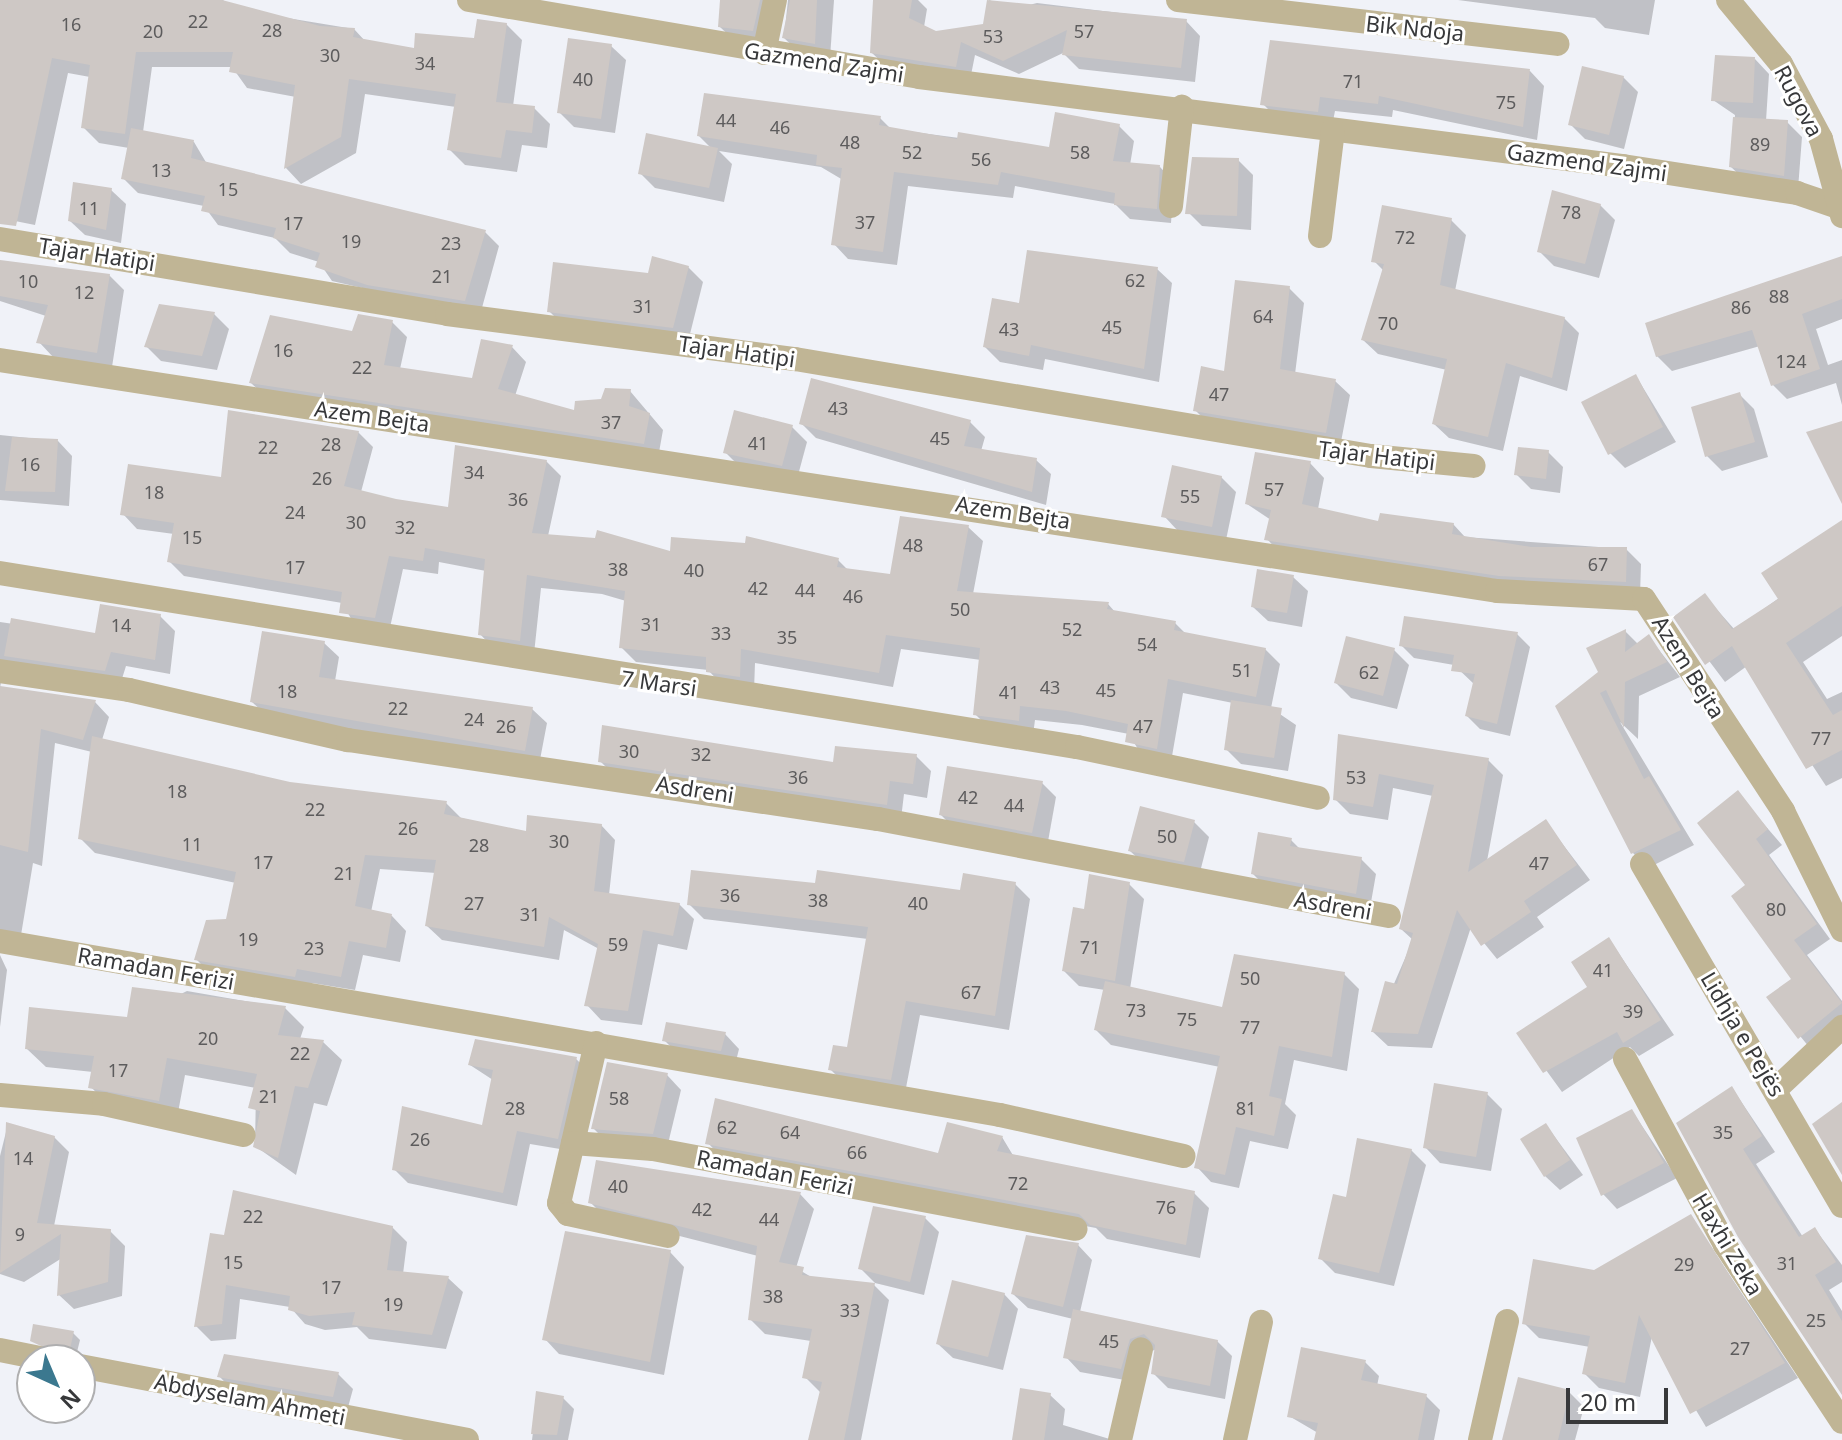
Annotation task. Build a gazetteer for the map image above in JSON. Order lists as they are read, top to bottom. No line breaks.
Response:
{"streets":{"street":["Bik Ndoja","Gazmend Zajmi","Rugova","Tajar Hatipi","Azem Bejta","7 Marsi","Asdreni","Ramadan Ferizi","Lidhja e Pejës","Haxhi Zeka","Abdyselam Ahmeti"]},"crossings":[["Gazmend Zajmi","Rugova"]],"house_numbers":["22","16","28","20","57","53","30","34","40","71","75","44","46","48","89","52","58","56","13","15","11","78","37","17","72","19","23","21","62","10","12","88","31","86","64","70","45","43","16","124","22","47","43","37","45","41","28","22","16","34","26","57","18","55","36","24","30","32","15","48","67","17","38","40","42","44","46","50","31","14","52","33","35","54","51","62","43","45","18","41","22","24","26","47","77","30","32","36","53","18","42","44","22","26","50","30","11","28","17","47","21","36","38","27","40","80","31","19","59","71","23","41","50","67","73","39","75","77","20","22","17","21","58","28","81","62","64","35","26","66","14","72","40","76","42","22","44","9","15","31","29","17","38","19","33","25","45","27"],"scale_bar":"20 m","north":"bottom right"}
